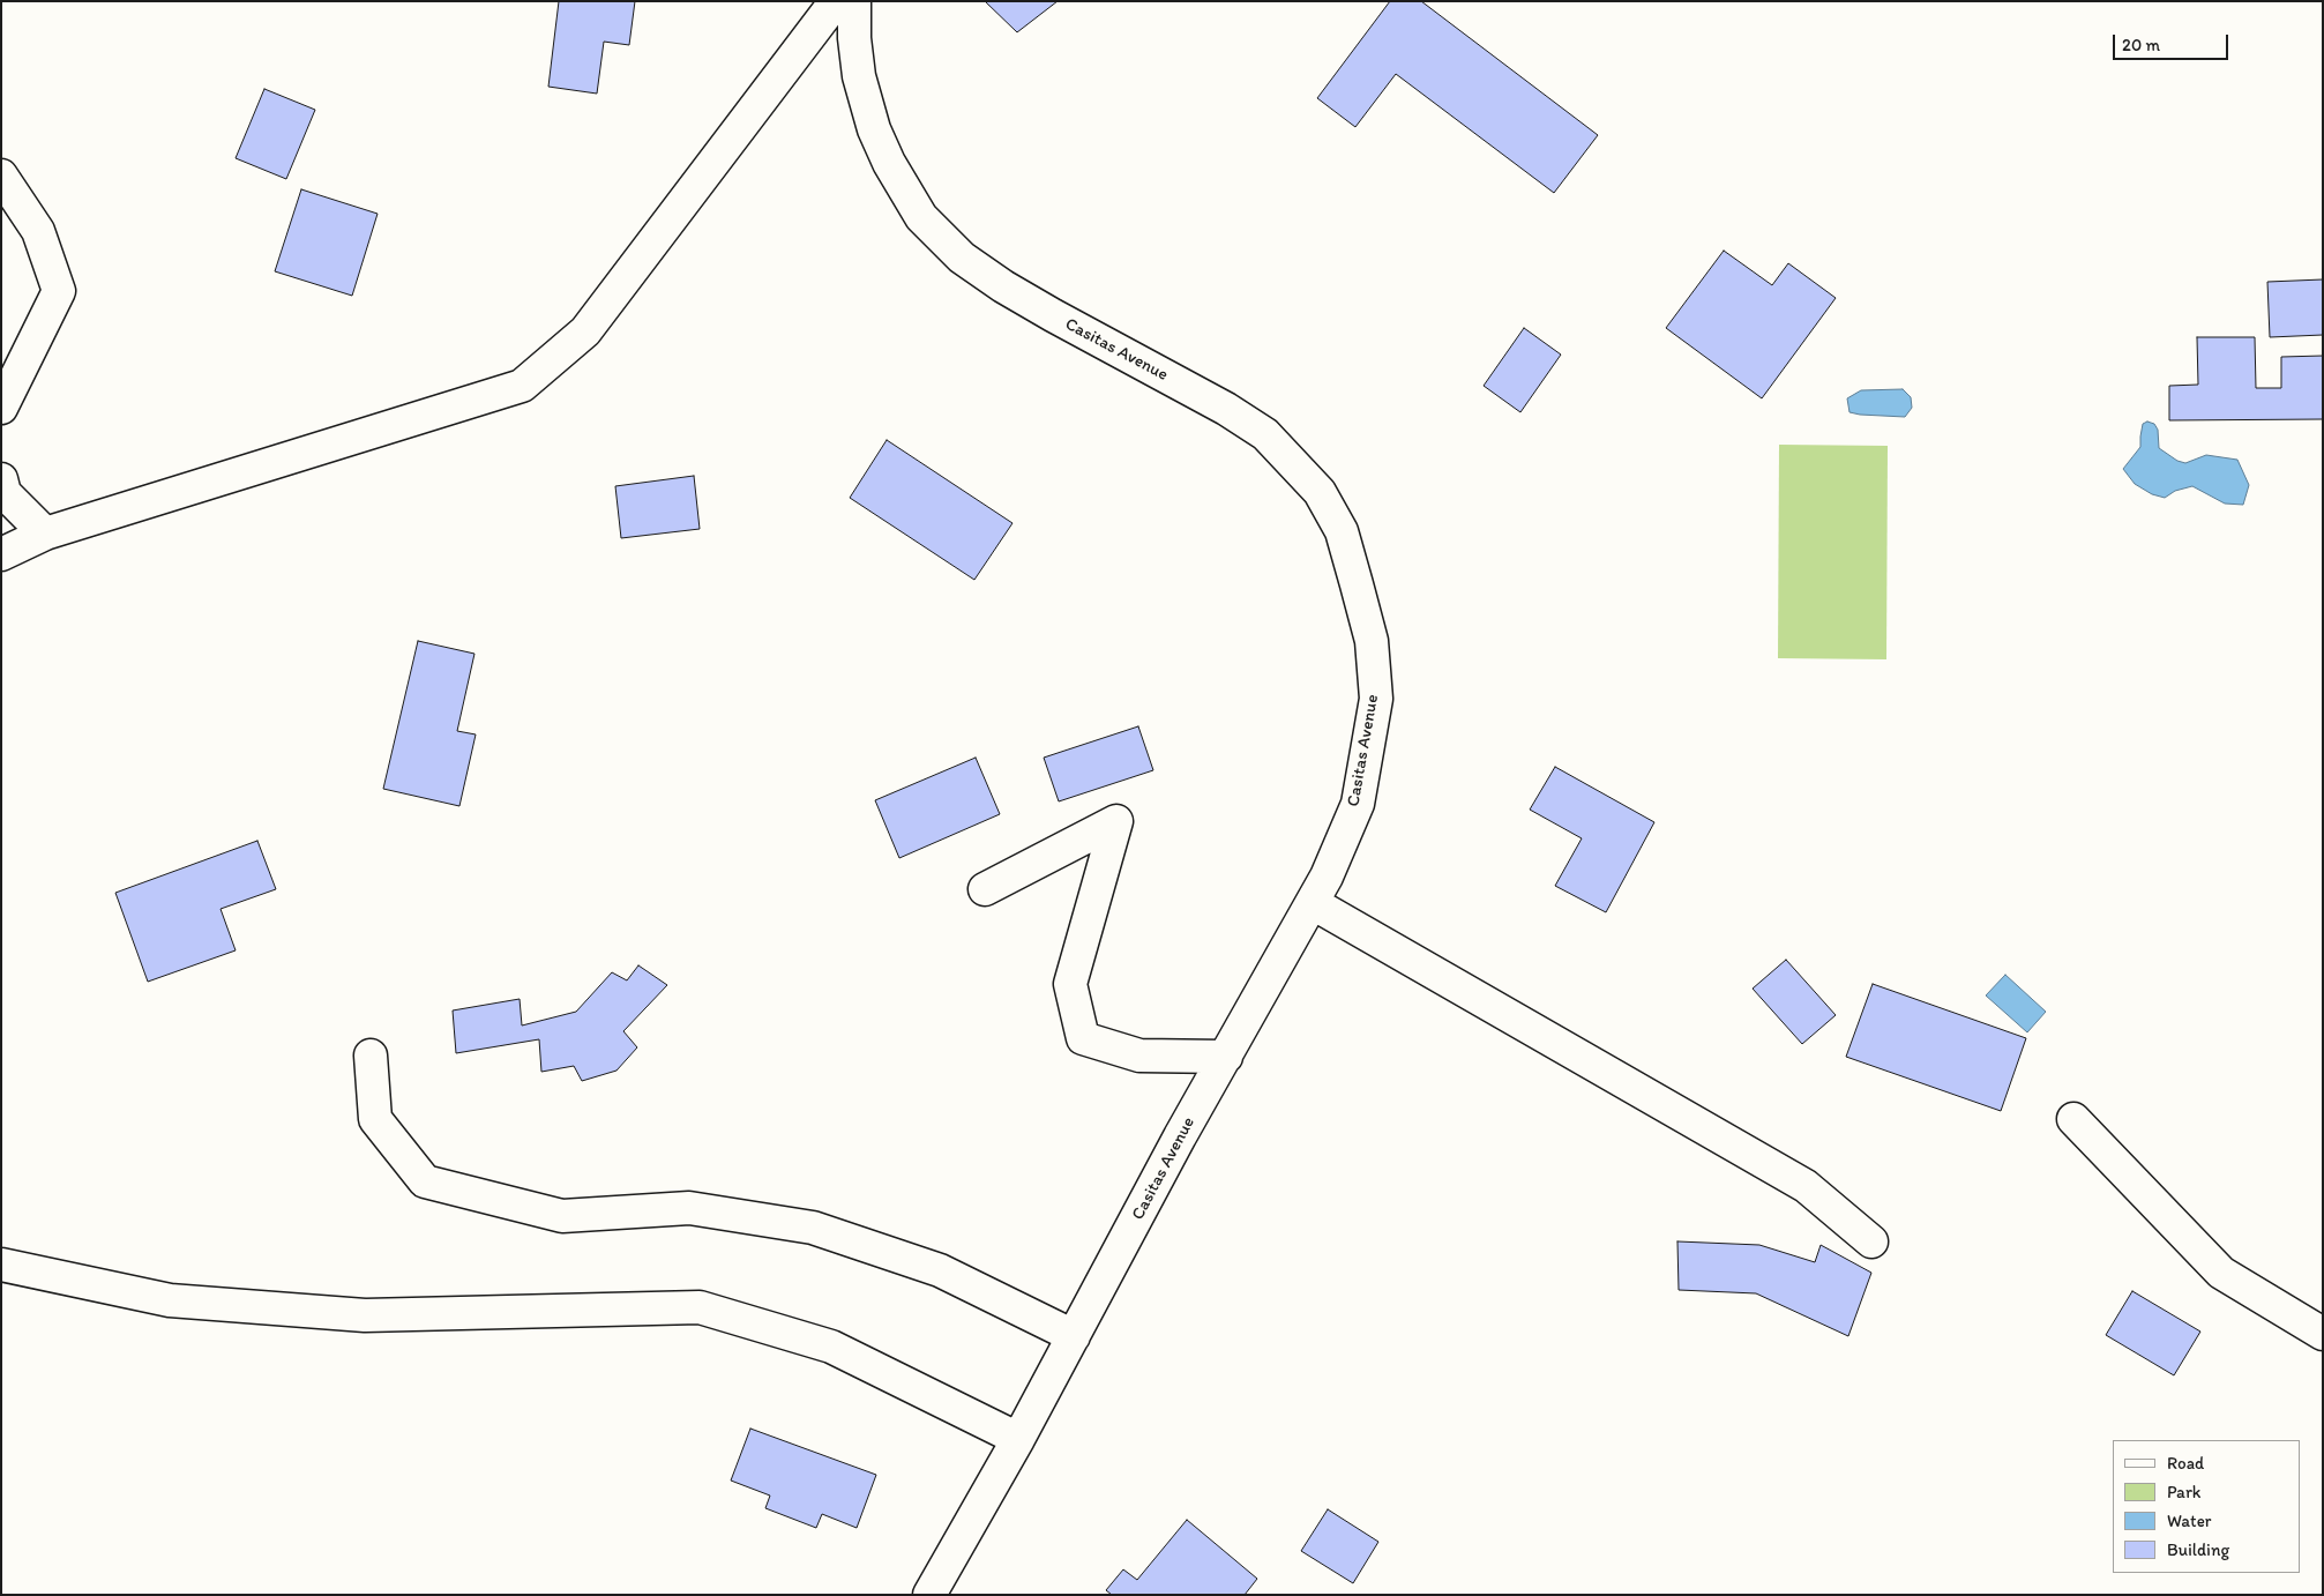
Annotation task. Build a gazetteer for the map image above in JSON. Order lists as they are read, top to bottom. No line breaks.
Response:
{"streets":{"street":["Casitas Avenue"]},"legend":["Road","Park","Water","Building"],"scale_bar":"20 m"}
